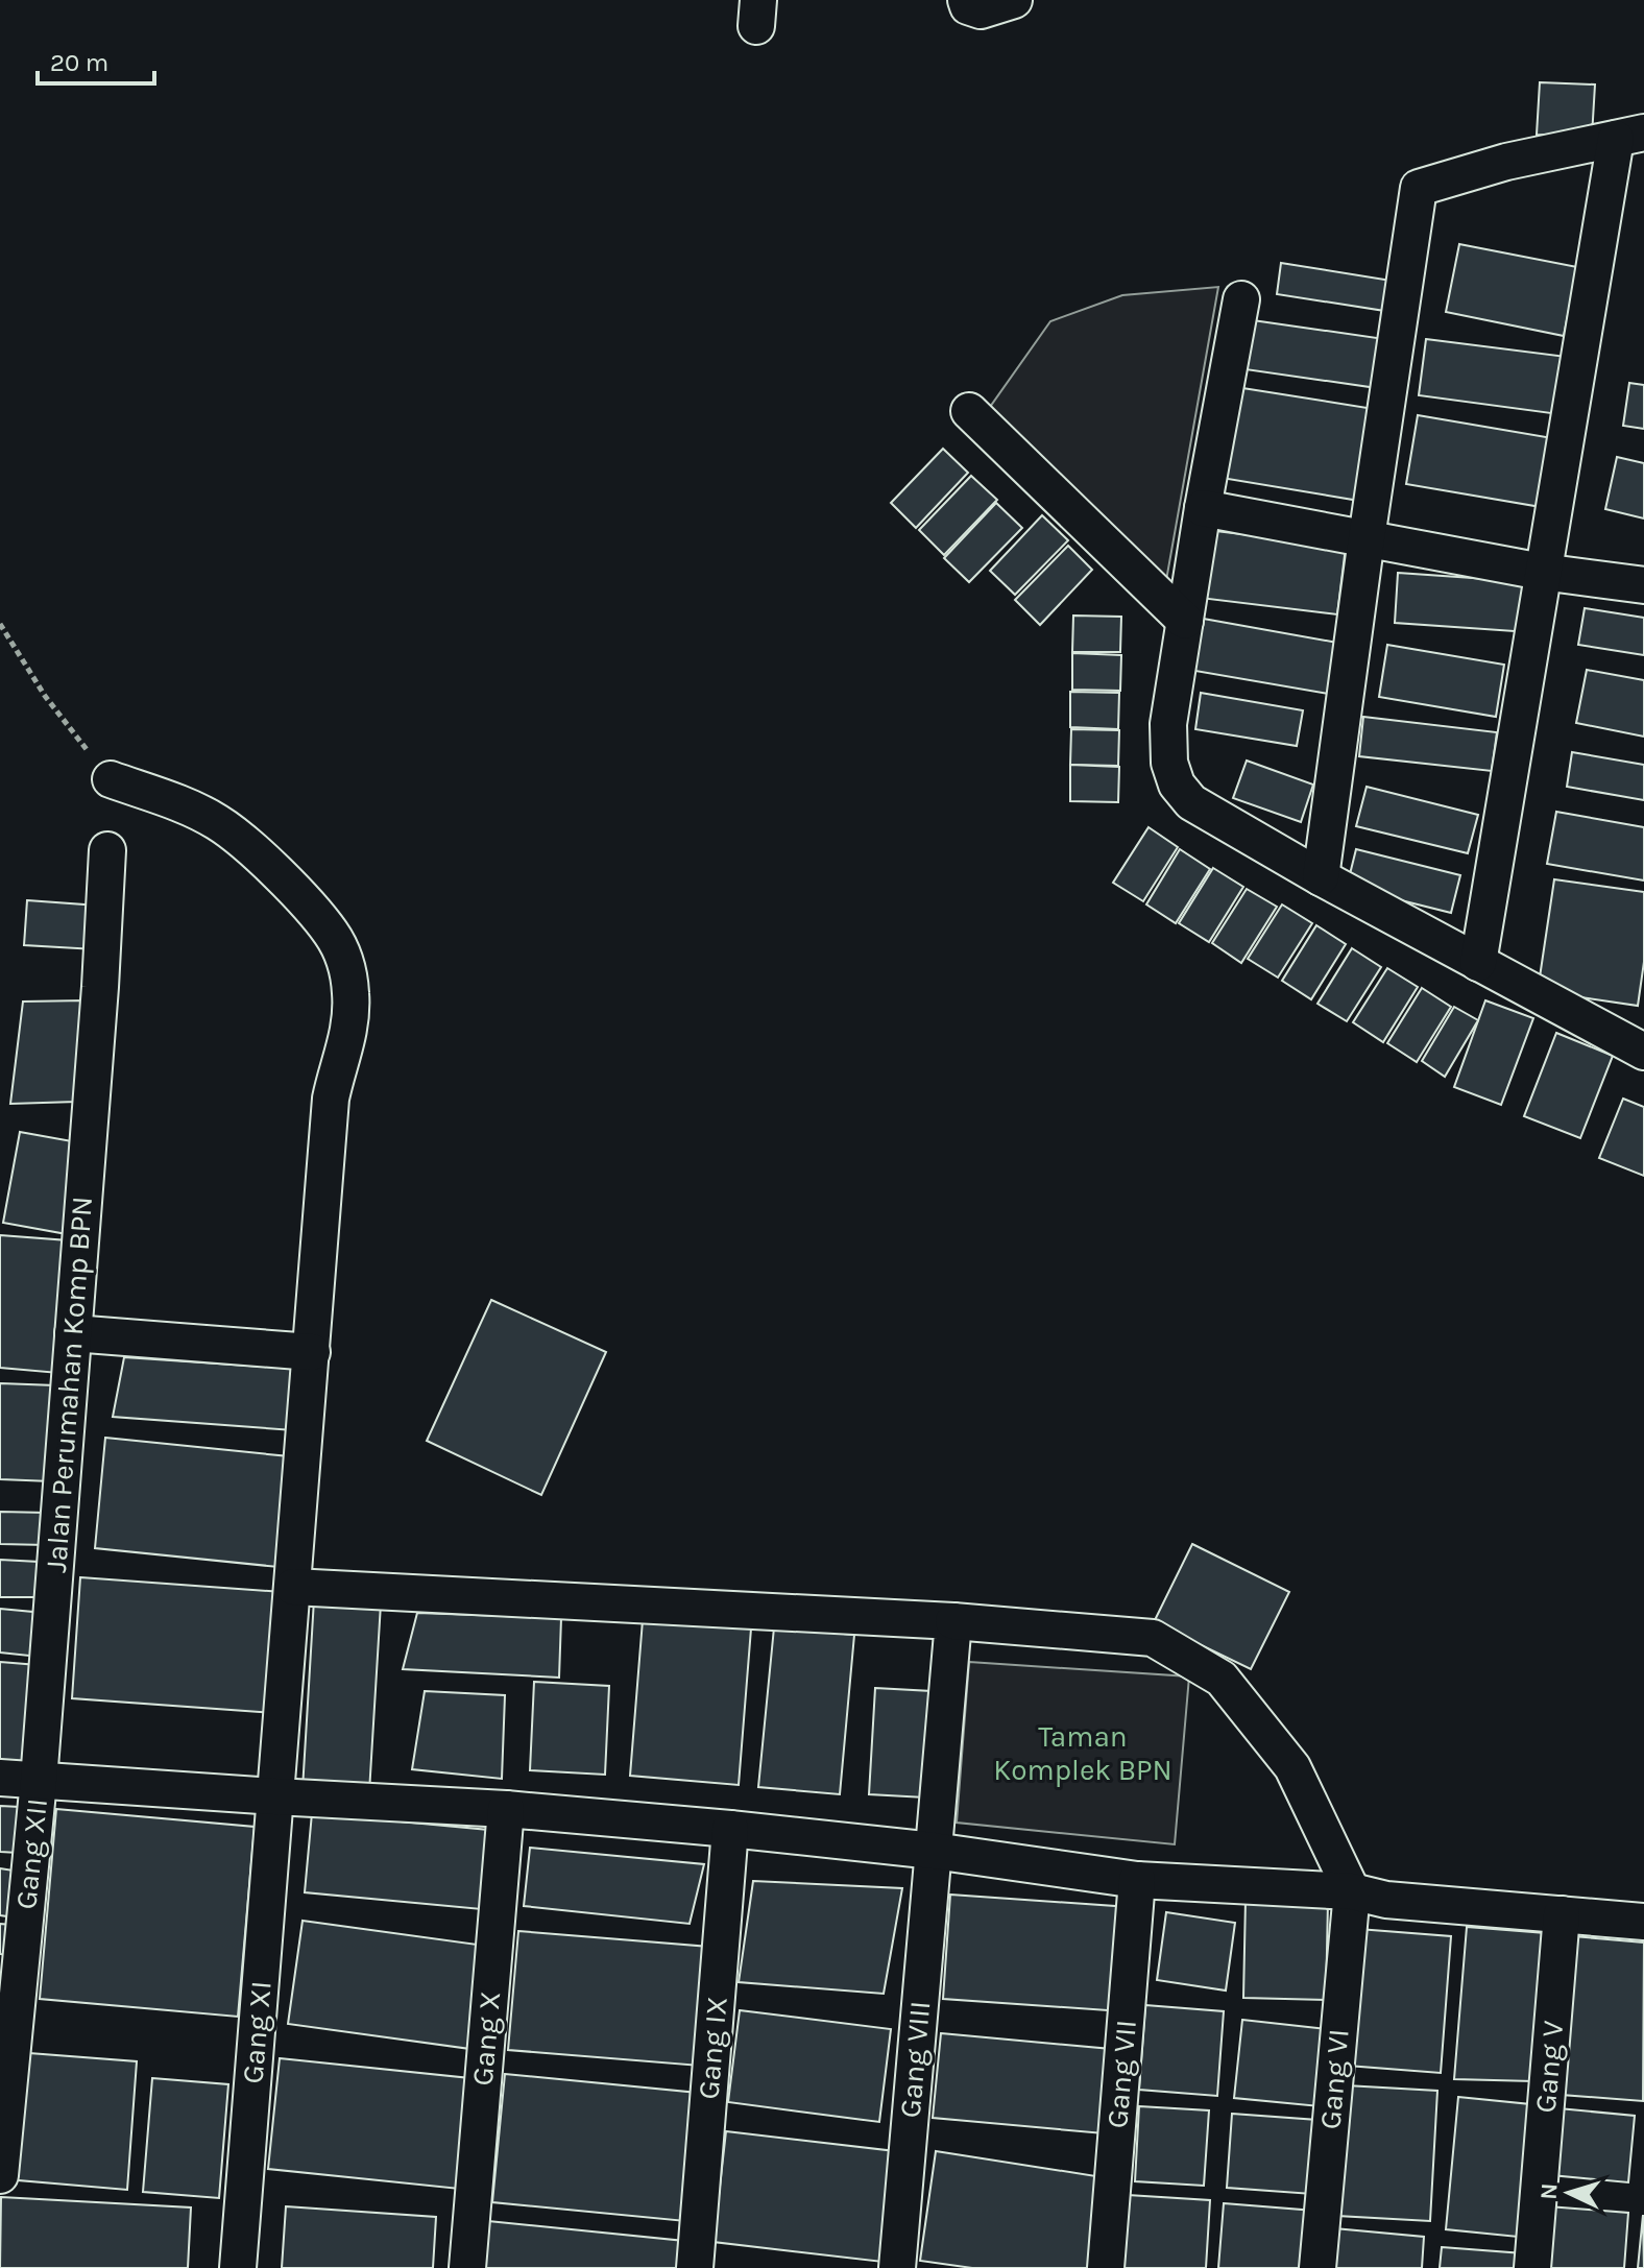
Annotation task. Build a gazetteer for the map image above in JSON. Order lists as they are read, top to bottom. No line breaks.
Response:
{"streets":{"street":["Jalan Perumahan Komp BPN","Gang XII","Gang XI","Gang X","Gang IX","Gang VIII","Gang V","Gang VII","Gang VI"]},"crossings":[["Jalan Perumahan Komp BPN","Gang XII"]],"parks":["Taman Komplek BPN"],"scale_bar":"20 m","north":"left"}
